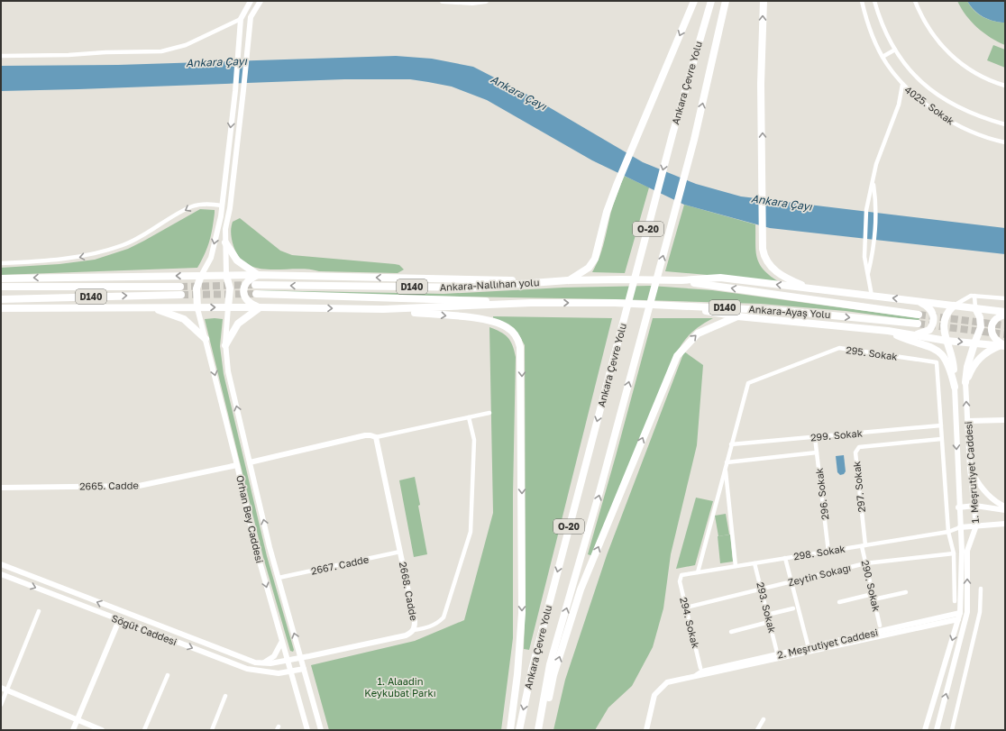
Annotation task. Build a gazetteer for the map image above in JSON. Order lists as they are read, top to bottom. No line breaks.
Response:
{"streets":{"highway":["Ankara Çevre Yolu","O-20","Ankara-Nallıhan yolu","D140","Ankara-Ayaş Yolu"],"main road":["1. Meşrutiyet Caddesi","2665. Cadde","Orhan Bey Caddesi","2668. Cadde","Söğüt Caddesi","2. Meşrutiyet Caddesi"],"street":["4025. Sokak","295. Sokak","299. Sokak","297. Sokak","296. Sokak","298. Sokak","2667. Cadde","Zeytin Sokağı","290. Sokak","293. Sokak","294. Sokak"]},"crossings":[["Ankara-Nallıhan yolu","Ankara-Ayaş Yolu"],["295. Sokak","299. Sokak"],["295. Sokak","297. Sokak"],["295. Sokak","298. Sokak"],["295. Sokak","Zeytin Sokağı"],["299. Sokak","296. Sokak"],["1. Meşrutiyet Caddesi","298. Sokak"],["1. Meşrutiyet Caddesi","2. Meşrutiyet Caddesi"],["2665. Cadde","Orhan Bey Caddesi"],["297. Sokak","298. Sokak"],["297. Sokak","290. Sokak"],["296. Sokak","298. Sokak"],["Orhan Bey Caddesi","2667. Cadde"],["Orhan Bey Caddesi","2668. Cadde"],["Orhan Bey Caddesi","Söğüt Caddesi"],["298. Sokak","290. Sokak"],["298. Sokak","293. Sokak"],["298. Sokak","294. Sokak"],["2667. Cadde","2668. Cadde"],["Zeytin Sokağı","290. Sokak"],["Zeytin Sokağı","293. Sokak"],["Zeytin Sokağı","294. Sokak"],["2668. Cadde","Söğüt Caddesi"]],"water":["Ankara Çayı"],"parks":["1. Alaadin Keykubat Parkı"]}
